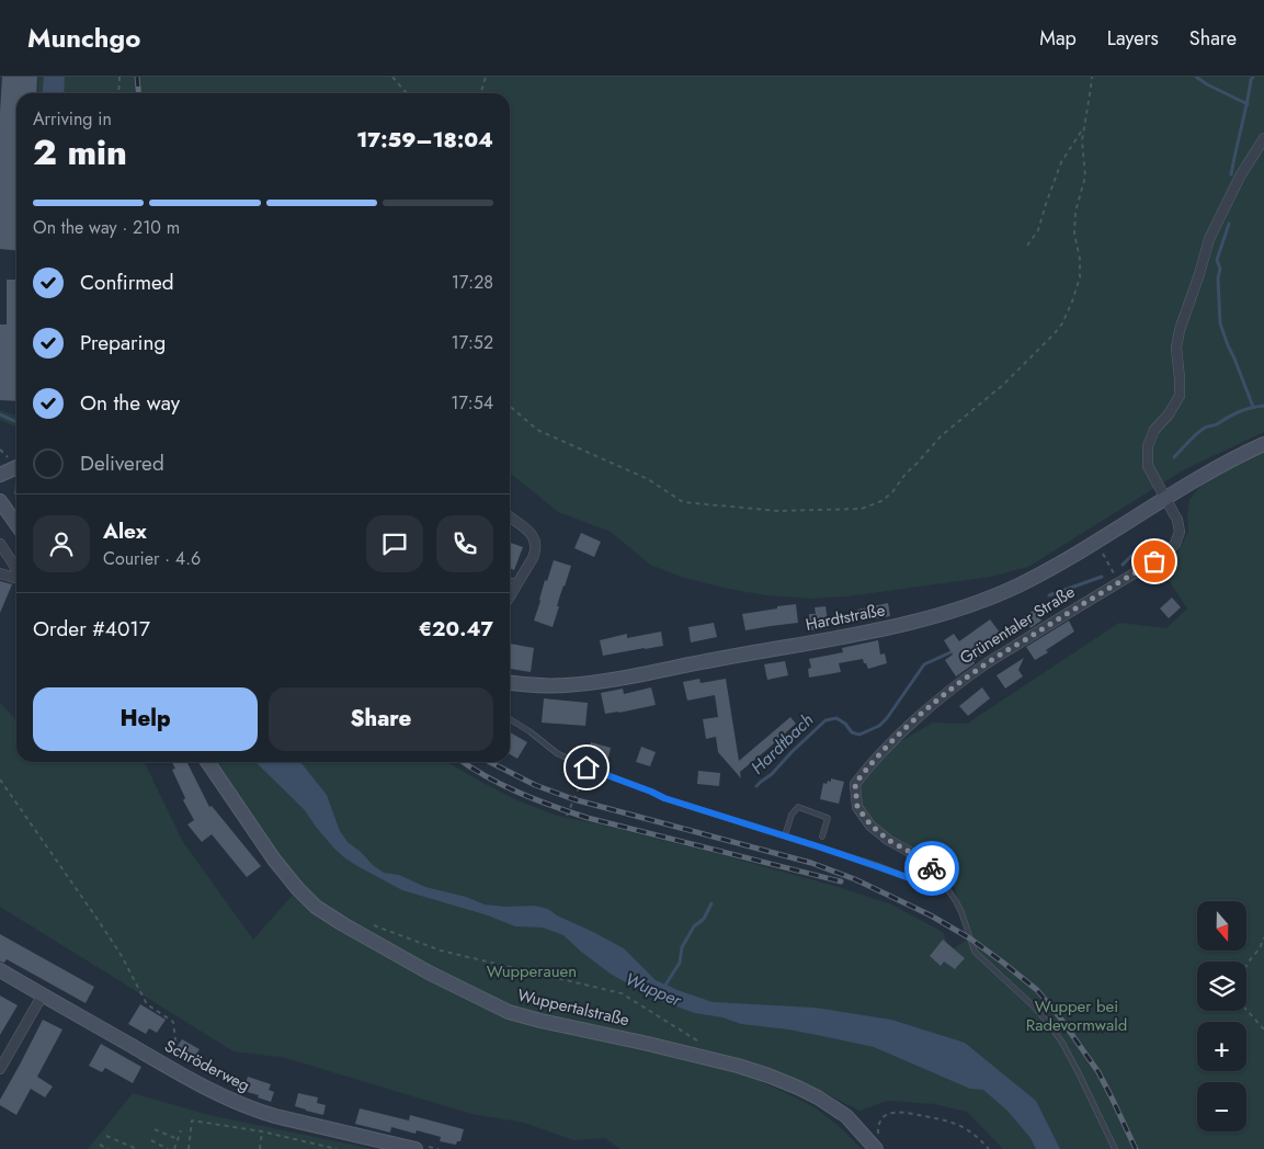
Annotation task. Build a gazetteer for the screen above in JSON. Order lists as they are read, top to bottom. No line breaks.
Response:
{"streets":{"main road":["Hardtstraße","Wuppertalstraße","Schröderweg"],"street":["Grünentaler Straße"]},"crossings":[["Hardtstraße","Grünentaler Straße"]],"water":["Hardtbach","Wupper"],"parks":["Wupperauen","Wupper bei Radevormwald"],"north":"bottom","page":{"header":"Munchgo","nav":["Map","Layers","Share"],"heading":["2 min","Arriving in","17:59–18:04"],"panel":["Alex","Courier · 4.6","Order #4017","€20.47"],"bar":"On the way · 210 m","list":[["Confirmed","17:28"],["Preparing","17:52"],["On the way","17:54"],"Delivered"],"buttons":["Help","Share"],"map_buttons":["+","−"]}}
